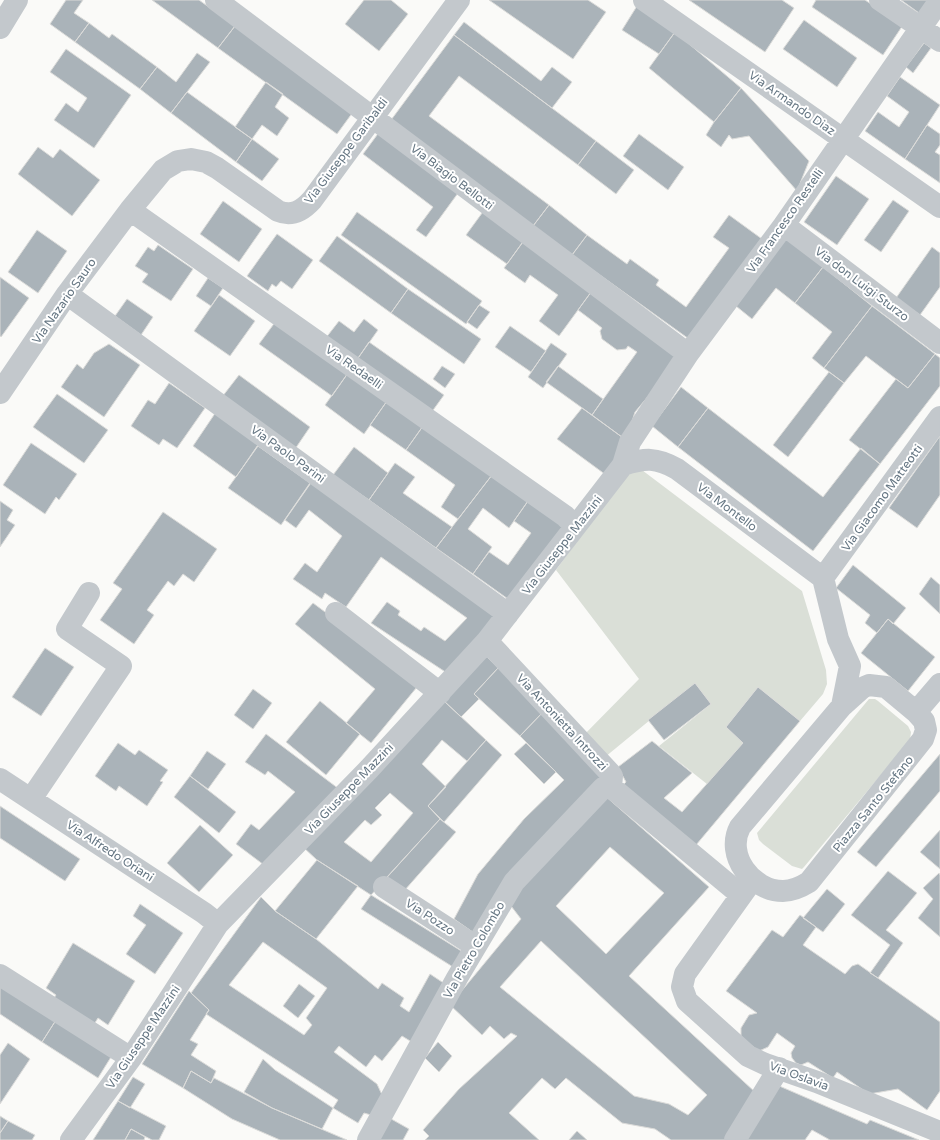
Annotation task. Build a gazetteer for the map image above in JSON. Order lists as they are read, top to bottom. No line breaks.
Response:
{"streets":{"street":["Via Armando Diaz","Via Giuseppe Garibaldi","Via Biagio Bellotti","Via Francesco Restelli","Via don Luigi Sturzo","Via Nazario Sauro","Via Redaelli","Via Paolo Parini","Via Giacomo Matteotti","Via Montello","Via Giuseppe Mazzini","Via Antonietta Introzzi","Piazza Santo Stefano","Via Alfredo Oriani","Via Pozzo","Via Pietro Colombo","Via Oslavia"]},"crossings":[["Via Armando Diaz","Via Francesco Restelli"],["Via Giuseppe Garibaldi","Via Biagio Bellotti"],["Via Giuseppe Garibaldi","Via Nazario Sauro"],["Via Giuseppe Garibaldi","Via Redaelli"],["Via Biagio Bellotti","Via Francesco Restelli"],["Via Francesco Restelli","Via don Luigi Sturzo"],["Via Francesco Restelli","Via Giuseppe Mazzini"],["Via Nazario Sauro","Via Redaelli"],["Via Nazario Sauro","Via Paolo Parini"],["Via Redaelli","Via Giuseppe Mazzini"],["Via Paolo Parini","Via Giuseppe Mazzini"],["Via Giacomo Matteotti","Via Montello"],["Via Montello","Via Giuseppe Mazzini"],["Via Giuseppe Mazzini","Via Antonietta Introzzi"],["Via Giuseppe Mazzini","Via Alfredo Oriani"],["Via Antonietta Introzzi","Piazza Santo Stefano"],["Via Antonietta Introzzi","Via Pietro Colombo"],["Via Antonietta Introzzi","Via Oslavia"],["Piazza Santo Stefano","Via Oslavia"],["Via Pozzo","Via Pietro Colombo"]]}
